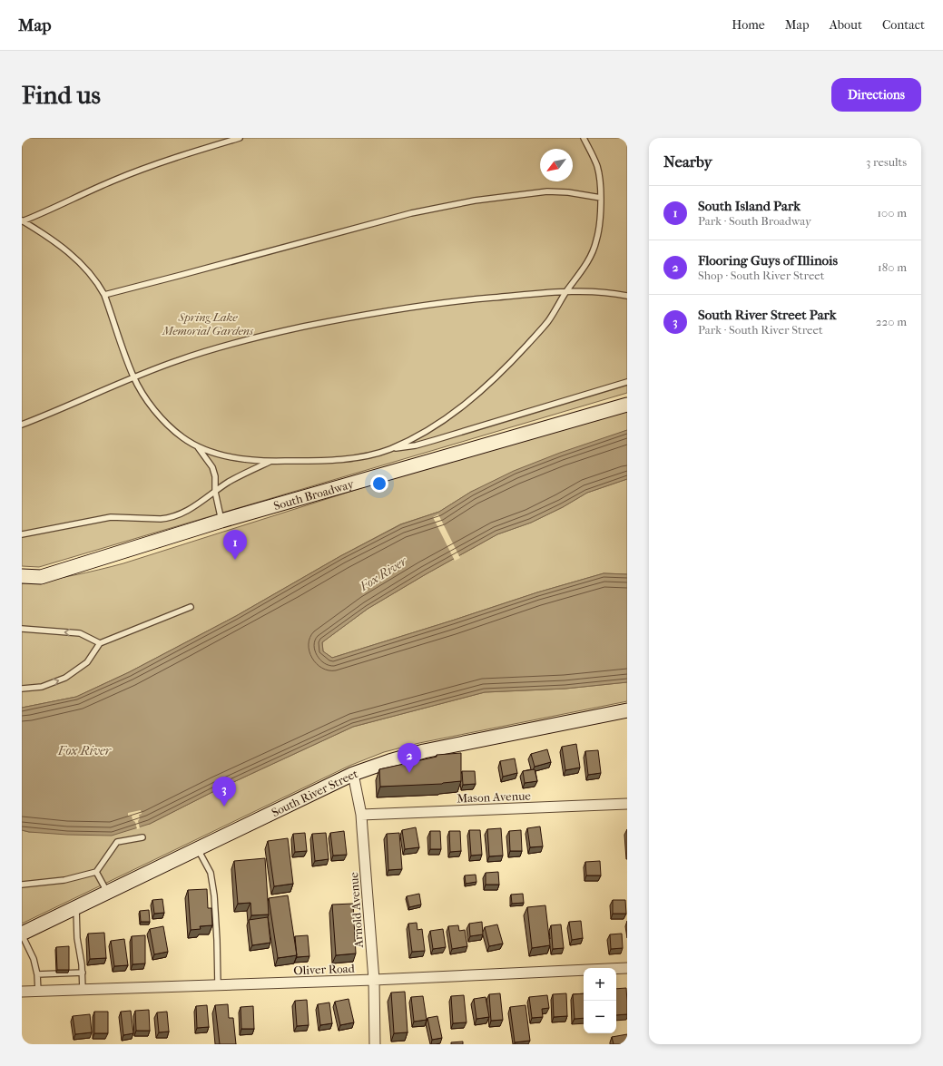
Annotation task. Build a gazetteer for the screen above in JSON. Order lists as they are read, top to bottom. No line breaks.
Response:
{"streets":{"street":["South Broadway","South River Street","Mason Avenue","Arnold Avenue","Oliver Road"]},"crossings":[["South River Street","Arnold Avenue"],["Mason Avenue","Arnold Avenue"],["Arnold Avenue","Oliver Road"]],"water":["Fox River"],"parks":["Spring Lake Memorial Gardens"],"north":"bottom left","page":{"header":"Map","nav":["Home","Map","About","Contact"],"buttons":"Directions","title":"Find us","heading":["Nearby","3 results"],"list":[{"mark":"1","name":"South Island Park","note":"Park · South Broadway","value":"100 m"},{"mark":"2","name":"Flooring Guys of Illinois","note":"Shop · South River Street","value":"180 m"},{"mark":"3","name":"South River Street Park","note":"Park · South River Street","value":"220 m"}],"pins":["1","2","3"],"map_buttons":["+","−"]}}
